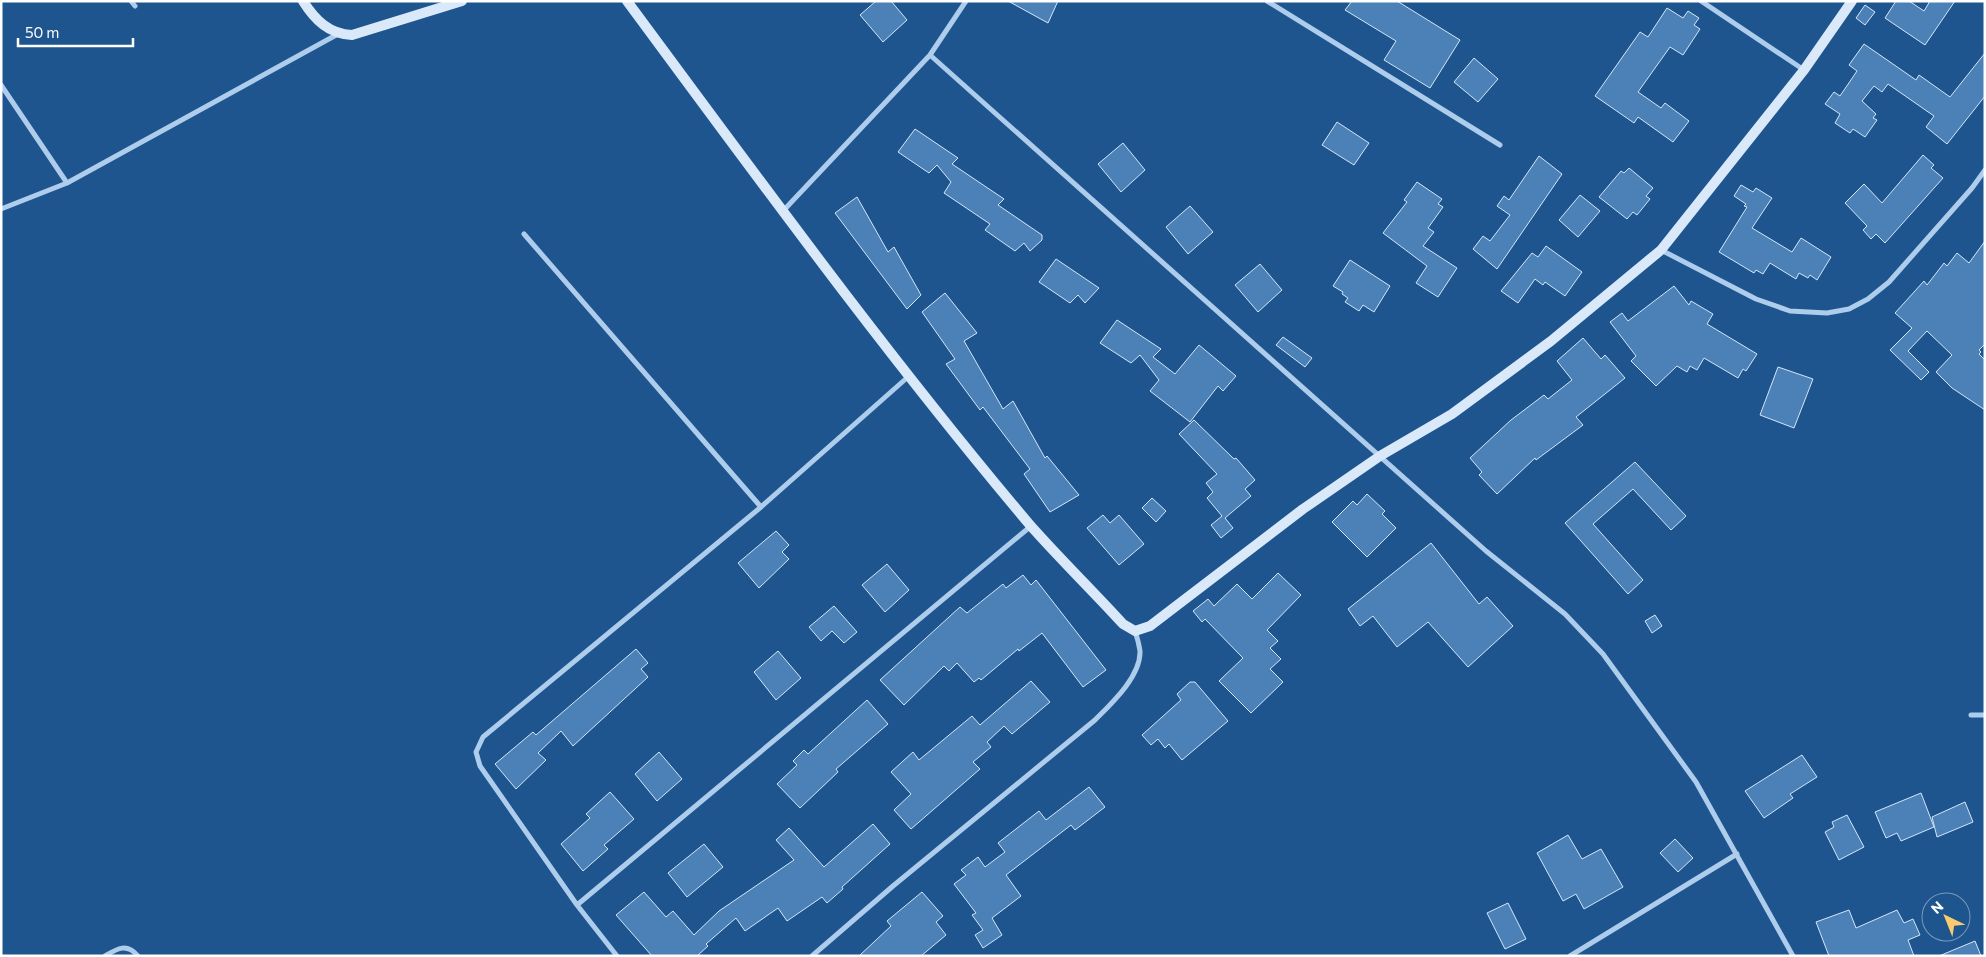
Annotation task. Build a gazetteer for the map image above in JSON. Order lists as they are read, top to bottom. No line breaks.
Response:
{"scale_bar":"50 m","north":"top left"}
